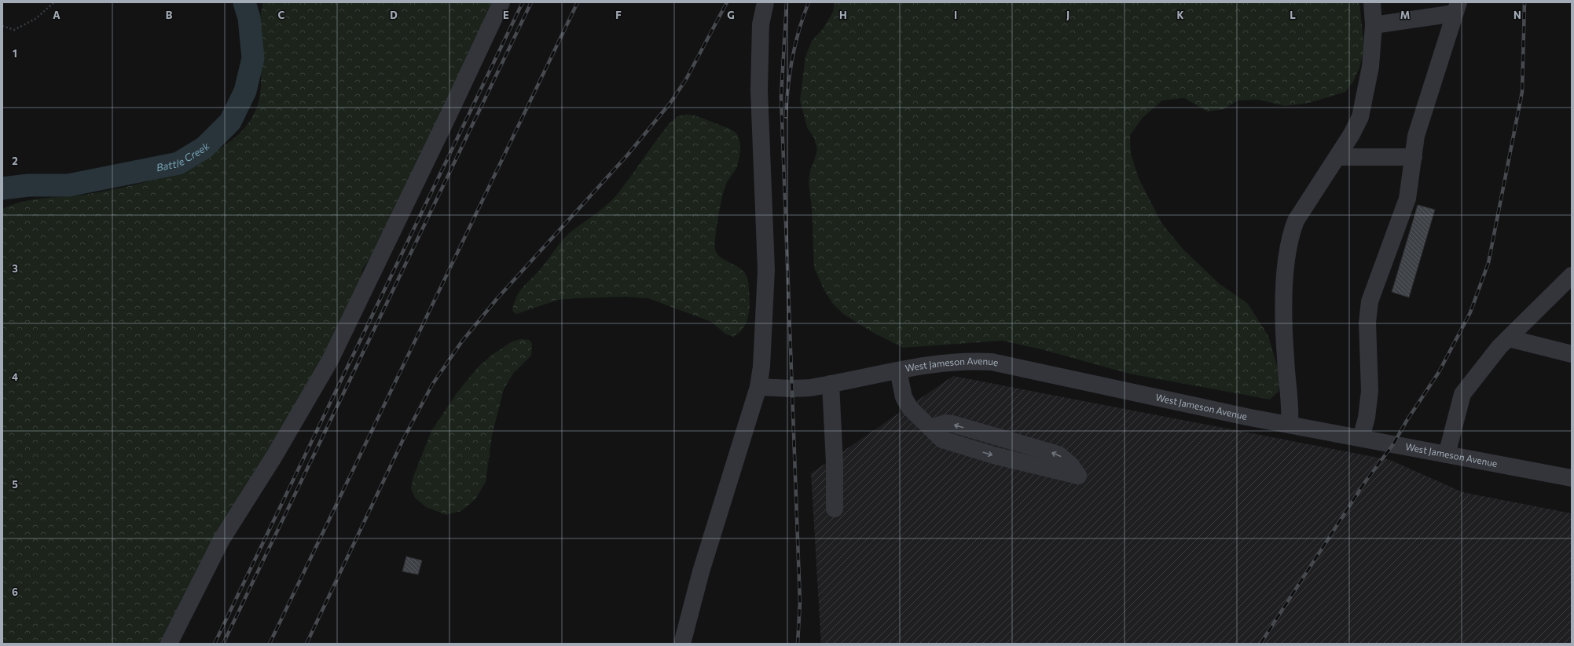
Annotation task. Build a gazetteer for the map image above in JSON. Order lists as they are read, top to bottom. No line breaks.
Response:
{"streets":{"lane":["West Jameson Avenue"]},"water":["Battle Creek"],"grid":{"columns":["A","B","C","D","E","F","G","H","I","J","K","L","M","N"],"rows":["1","2","3","4","5","6"]}}
